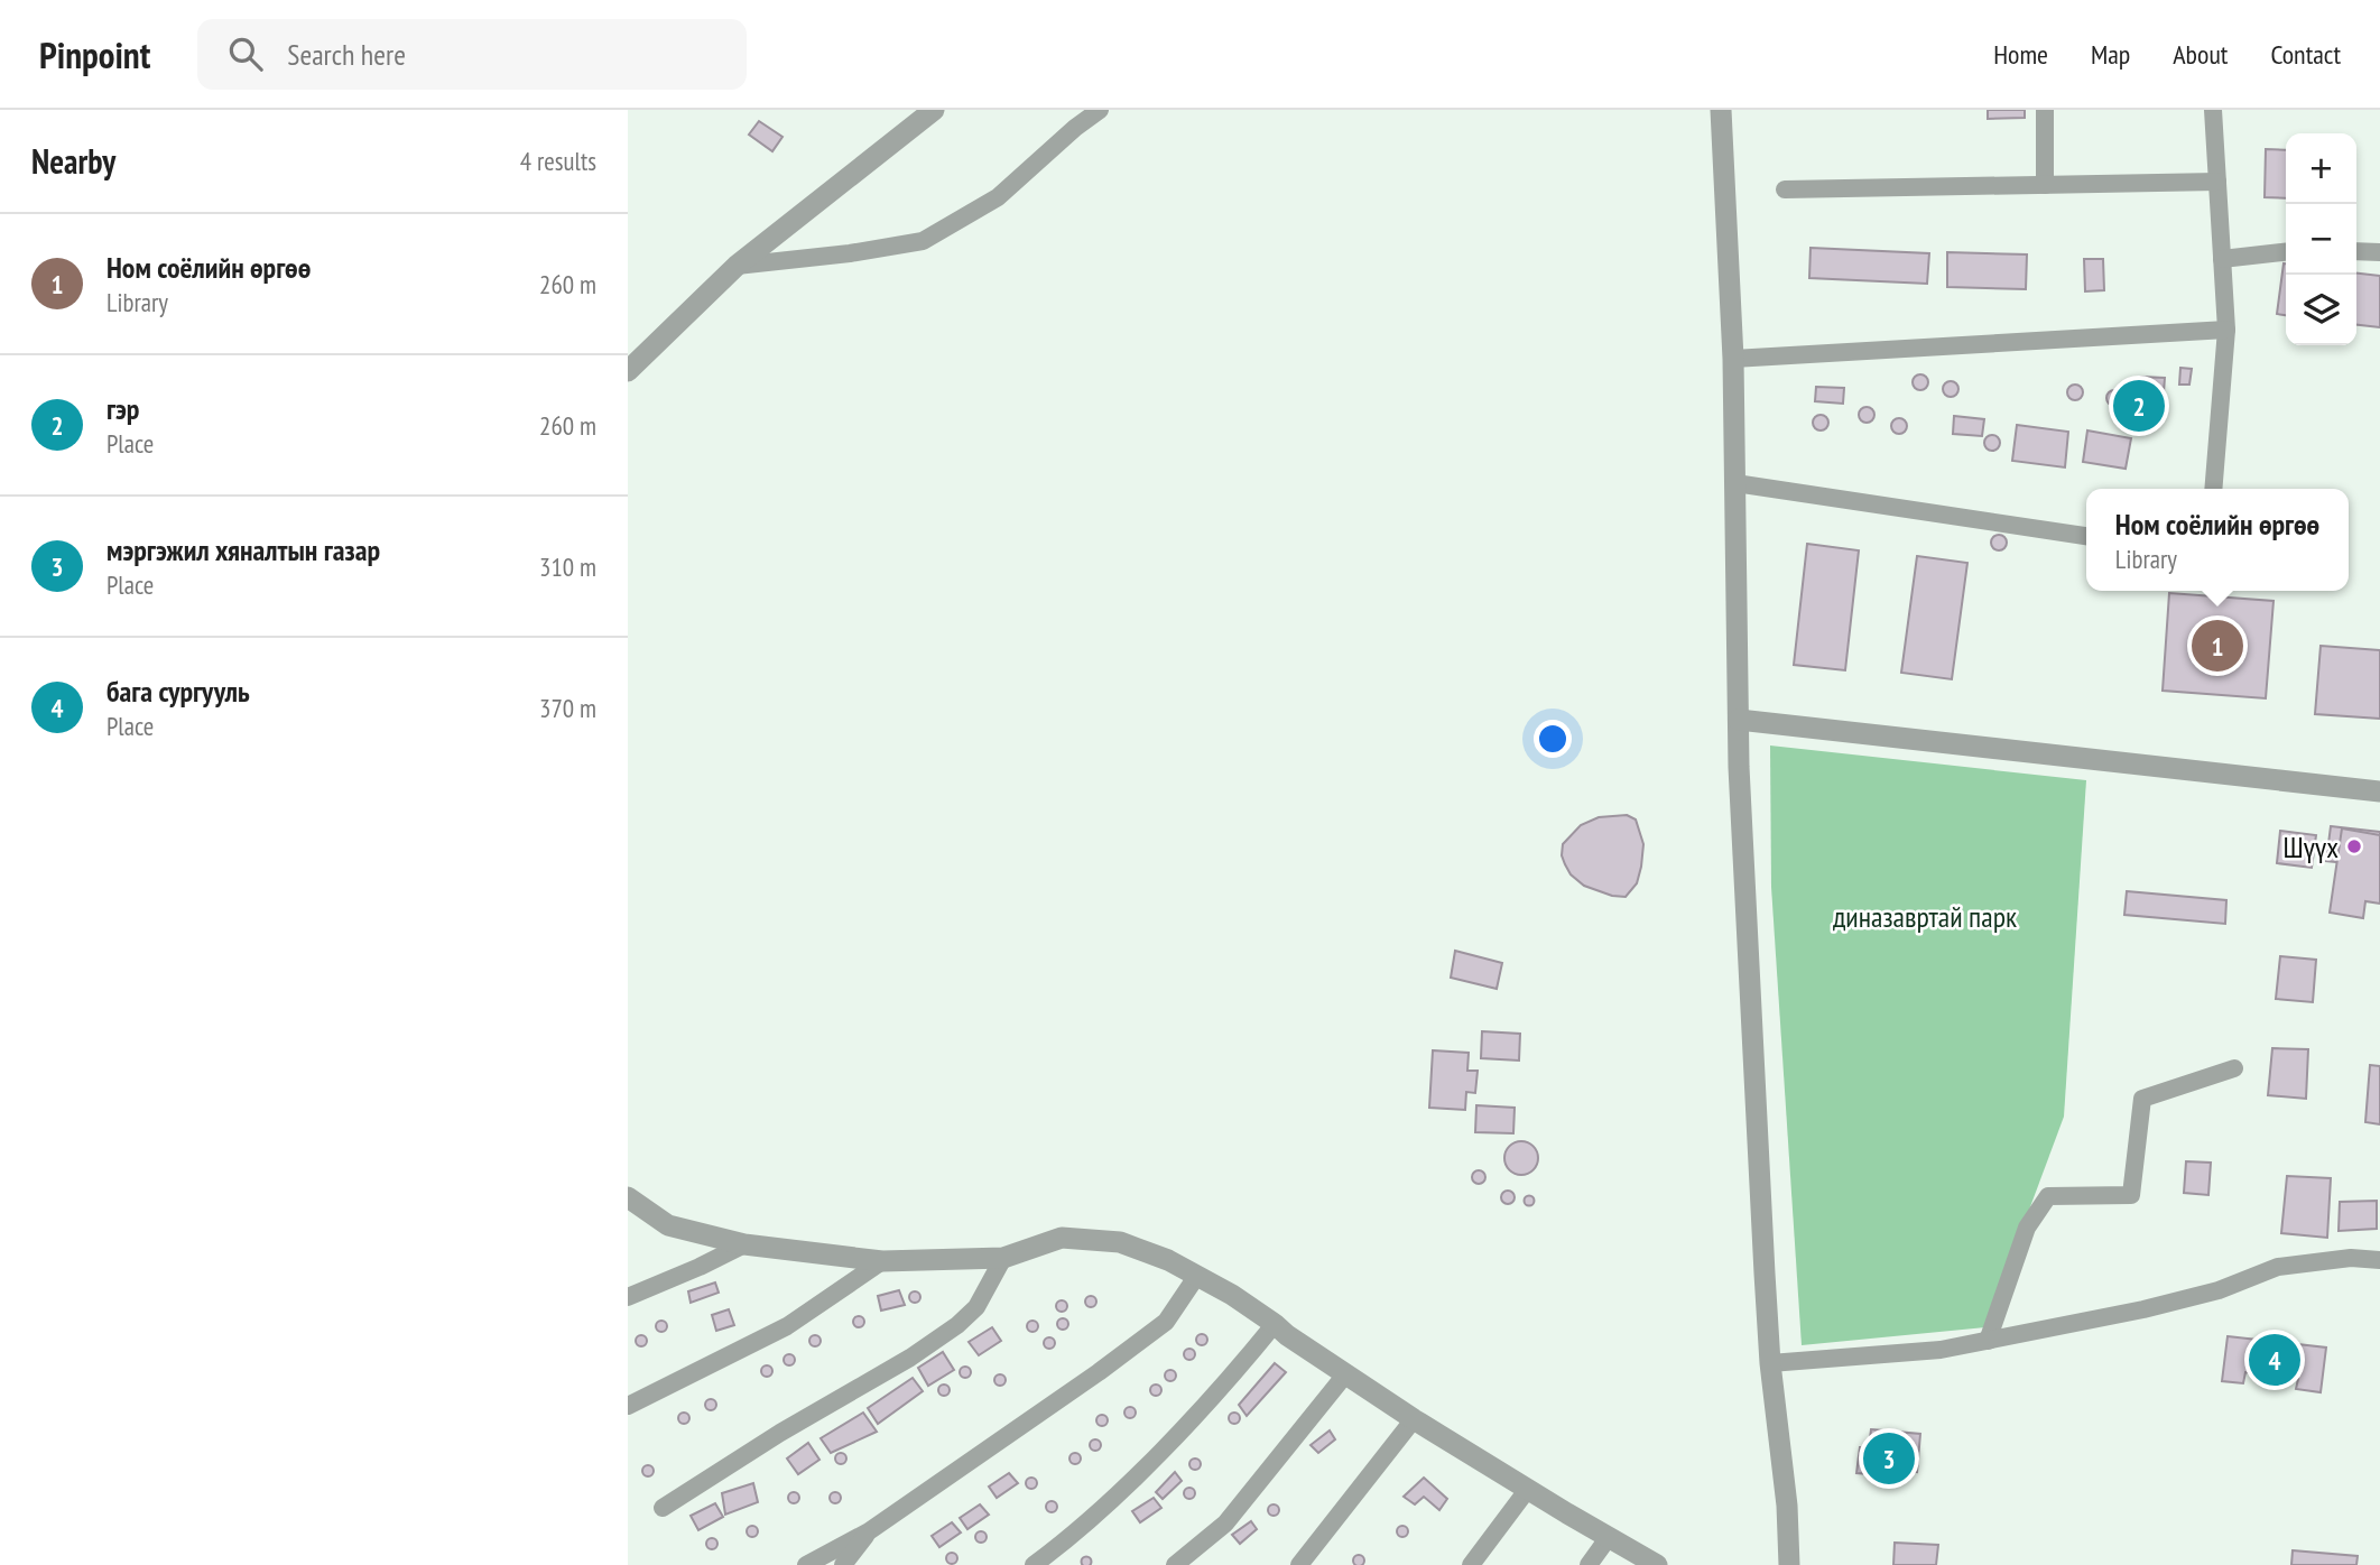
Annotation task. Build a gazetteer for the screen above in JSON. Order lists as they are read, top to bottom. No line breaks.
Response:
{"parks":["диназавртай парк"],"places":["Шүүх"],"page":{"header":"Pinpoint","search":"Search here","nav":["Home","Map","About","Contact"],"heading":["Nearby","4 results"],"map_buttons":["+","−"],"list":[{"mark":"1","name":"Ном соёлийн өргөө","note":"Library","value":"260 m"},{"mark":"2","name":"гэр","note":"Place","value":"260 m"},{"mark":"3","name":"мэргэжил хяналтын газар","note":"Place","value":"310 m"},{"mark":"4","name":"бага сургууль","note":"Place","value":"370 m"}],"pins":["2","1","4","3"],"popup":["Ном соёлийн өргөө","Library"]}}
